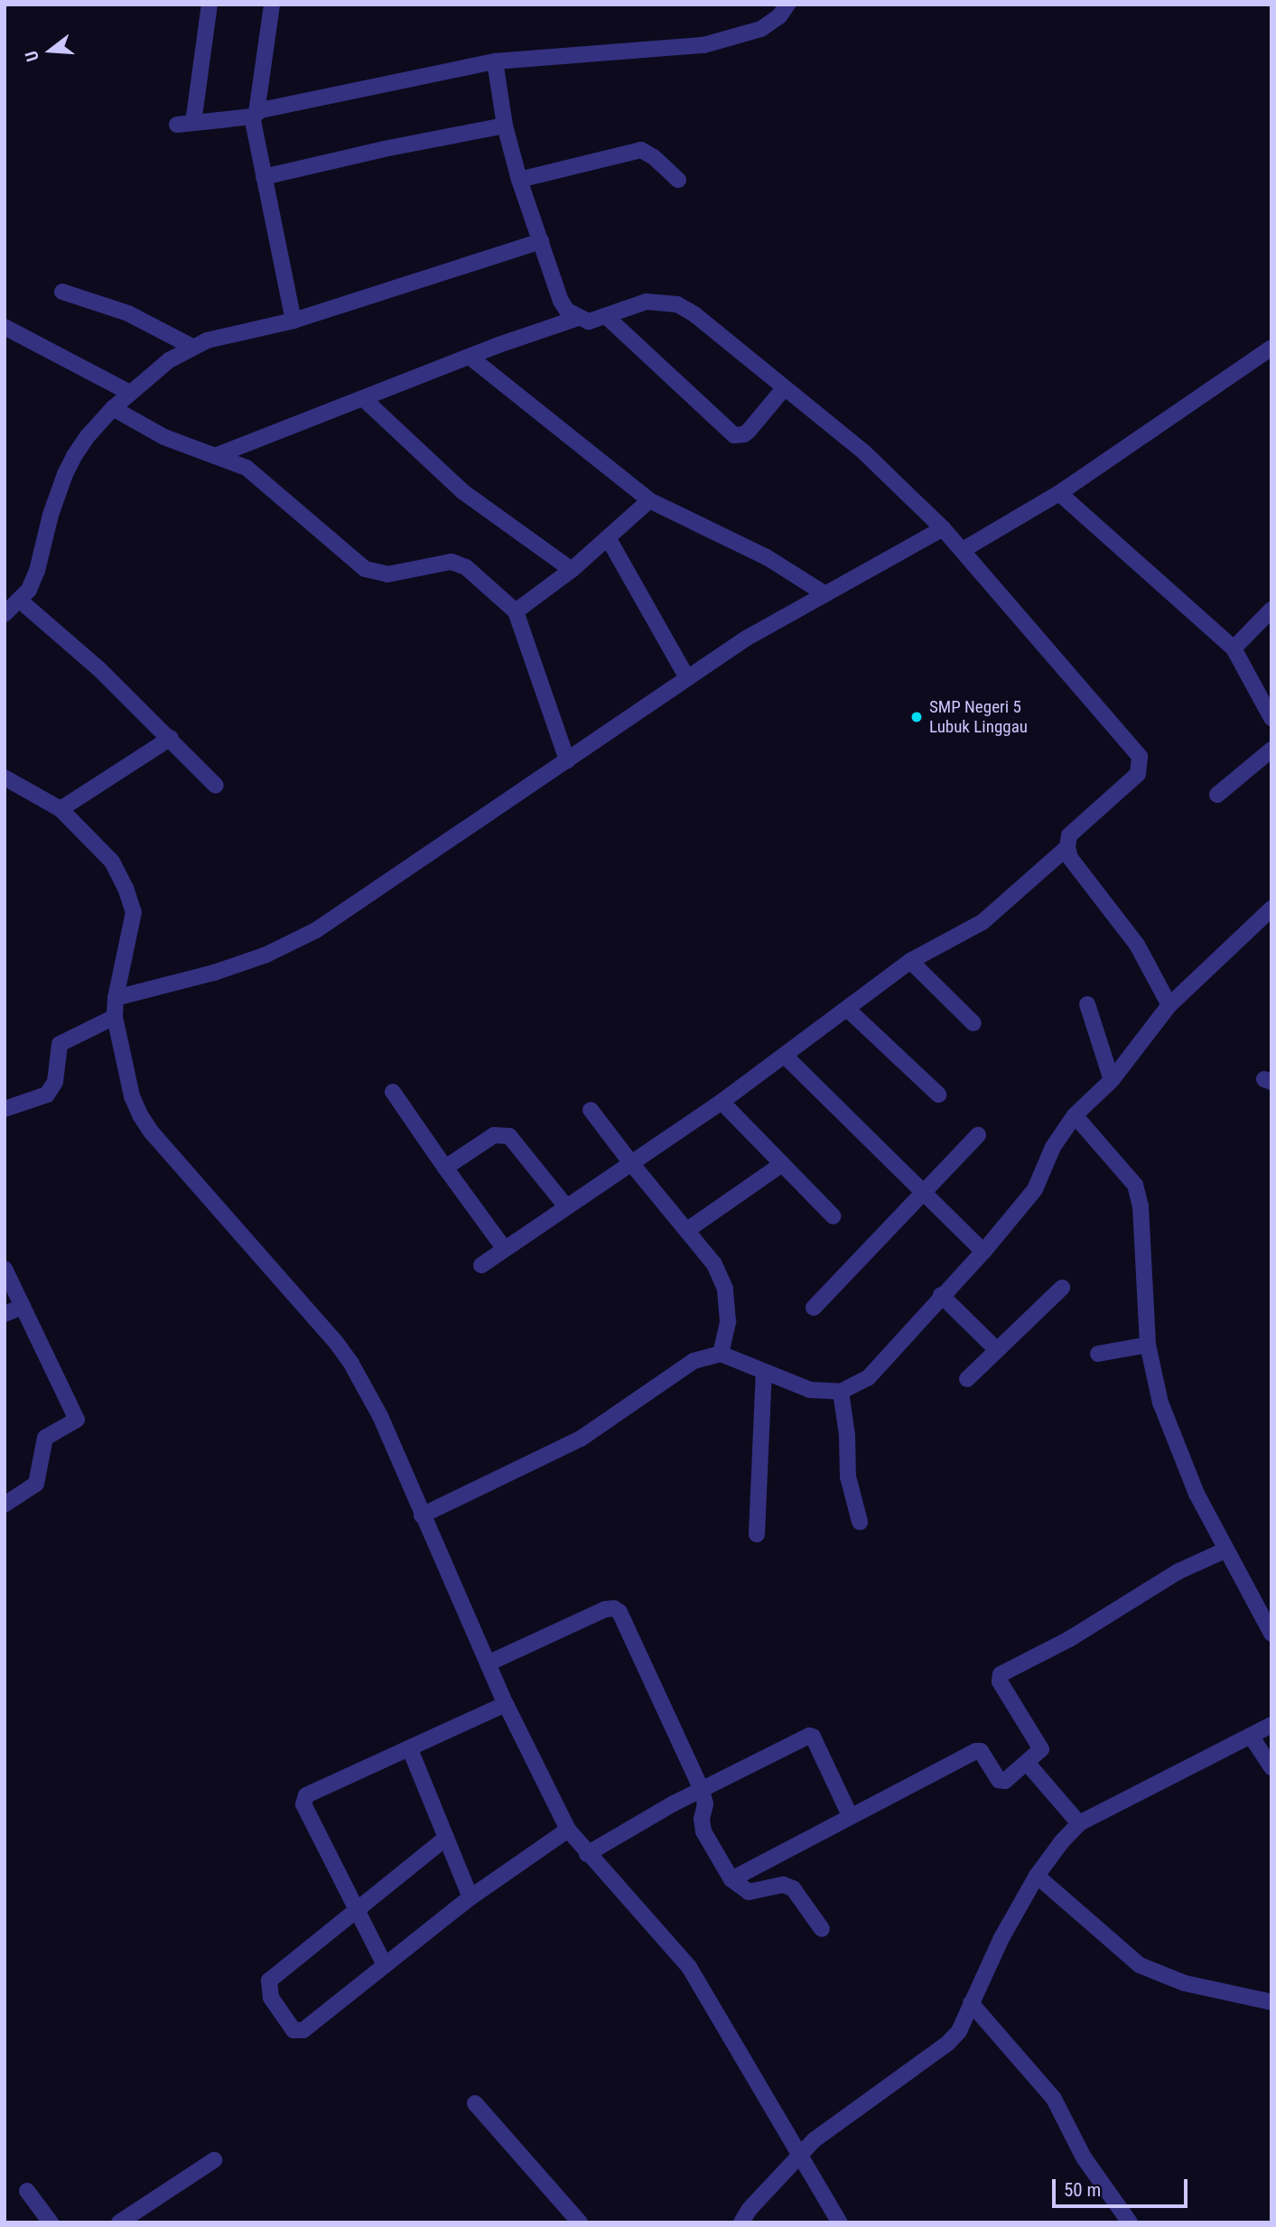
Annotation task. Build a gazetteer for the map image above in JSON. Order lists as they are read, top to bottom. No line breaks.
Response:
{"places":["SMP Negeri 5 Lubuk Linggau"],"scale_bar":"50 m","north":"left"}
